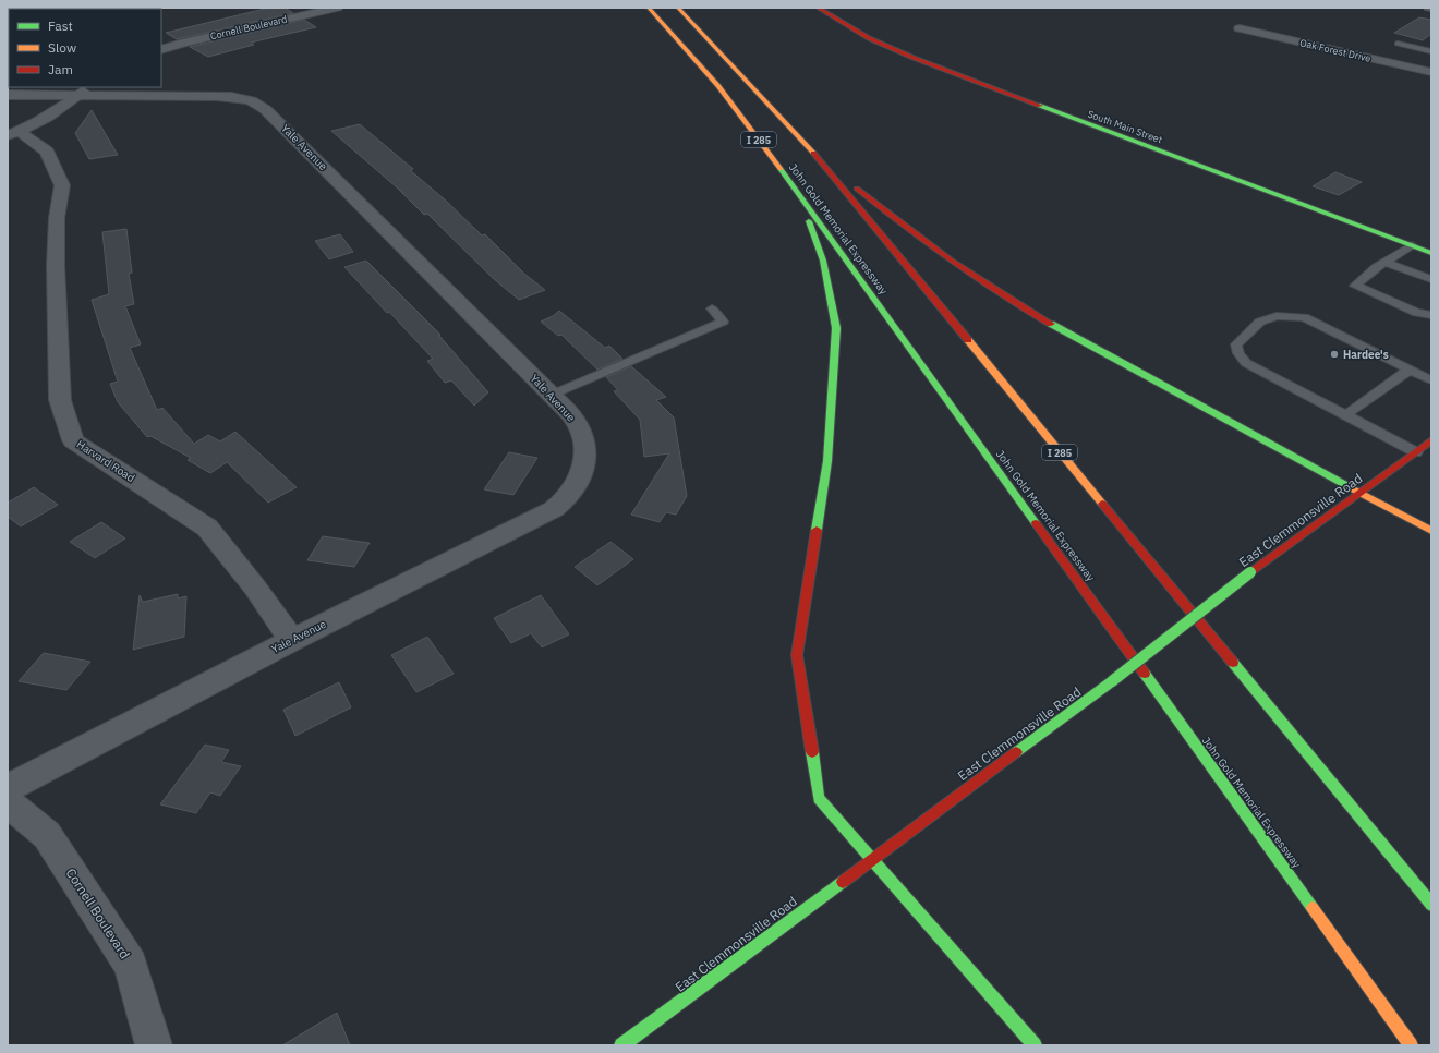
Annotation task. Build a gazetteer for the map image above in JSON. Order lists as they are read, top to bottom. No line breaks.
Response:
{"streets":{"main road":["South Main Street","I 285","John Gold Memorial Expressway","East Clemmonsville Road"],"street":["Cornell Boulevard","Oak Forest Drive","Yale Avenue","Harvard Road"]},"crossings":[["Yale Avenue","Harvard Road"]],"places":["Hardee's"],"legend":["Fast","Slow","Jam"]}
